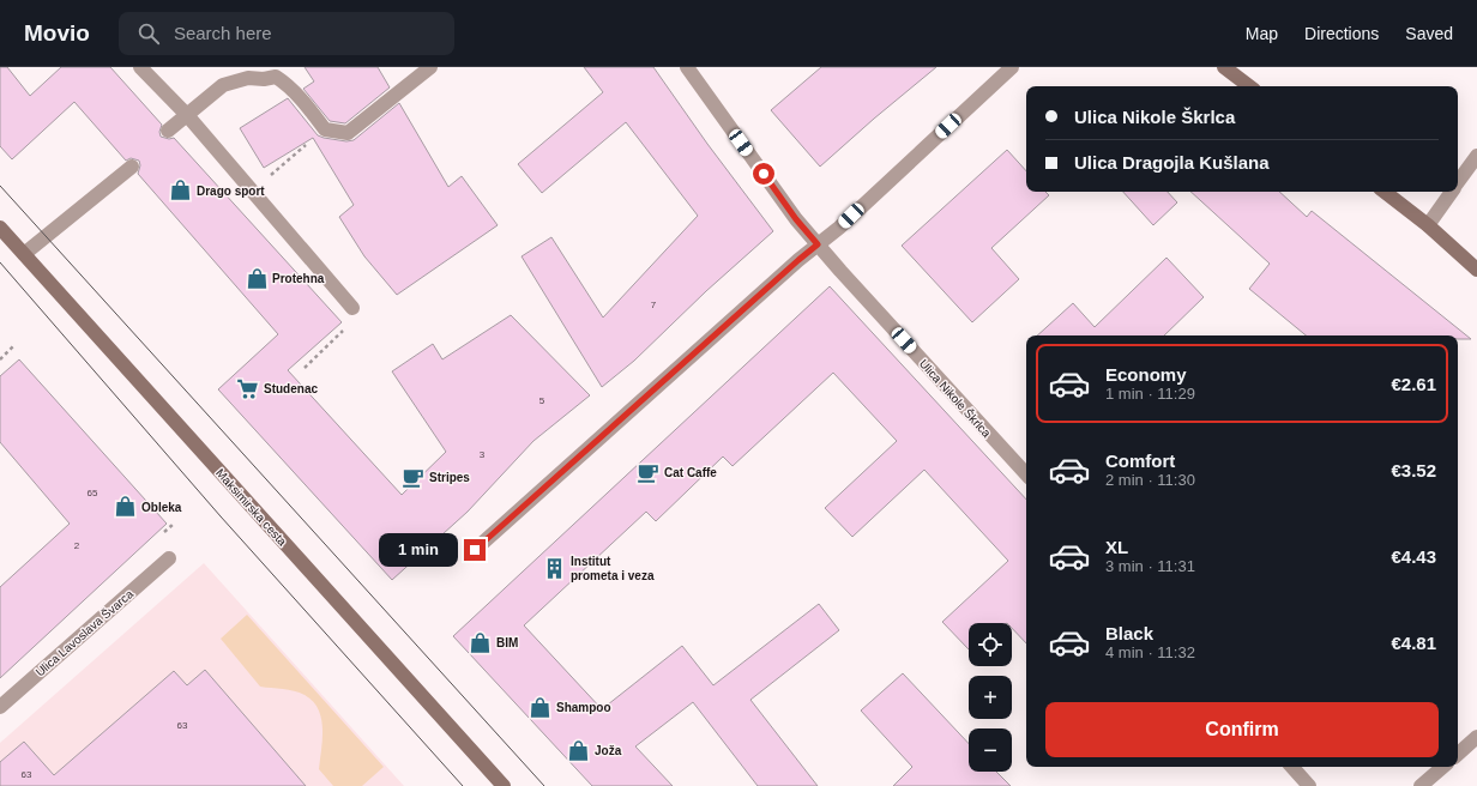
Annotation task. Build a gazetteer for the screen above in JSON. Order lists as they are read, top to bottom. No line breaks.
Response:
{"streets":{"main road":["Maksimirska cesta"],"street":["Ulica Nikole Škrlca","Ulica Lavoslava Švarca"]},"places":{"shop":["Drago sport","Protehna","Obleka","BIM","Shampoo","Joža"],"supermarket":["Studenac"],"cafe":["Cat Caffe","Stripes"],"building":["Institut prometa i veza"]},"house_numbers":["7","5","3","65","2","63","63"],"page":{"header":"Movio","search":"Search here","nav":["Map","Directions","Saved"],"banner":["Ulica Nikole Škrlca","Ulica Dragojla Kušlana"],"list":[{"name":"Economy","note":"1 min · 11:29","value":"€2.61"},{"name":"Comfort","note":"2 min · 11:30","value":"€3.52"},{"name":"XL","note":"3 min · 11:31","value":"€4.43"},{"name":"Black","note":"4 min · 11:32","value":"€4.81"}],"bubble":"1 min","map_buttons":["+","−"],"buttons":"Confirm"}}
